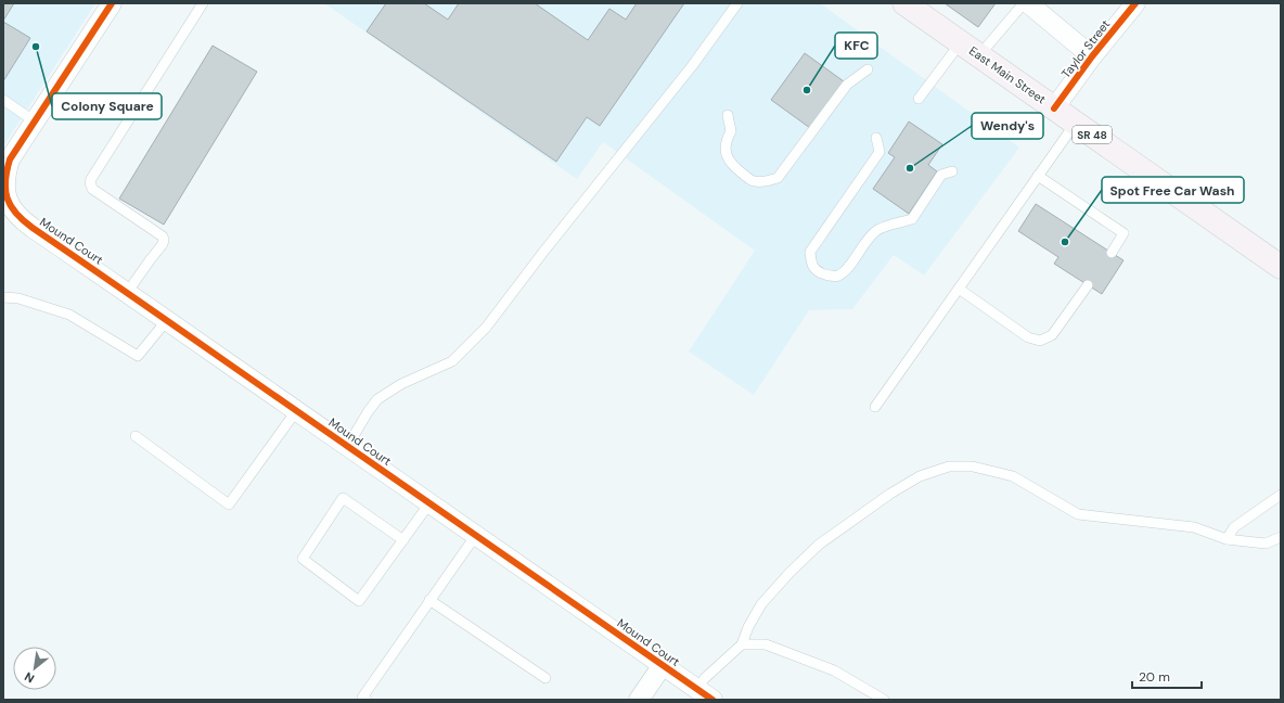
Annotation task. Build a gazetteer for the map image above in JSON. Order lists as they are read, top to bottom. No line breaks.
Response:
{"streets":{"main road":["East Main Street","SR 48"],"street":["Taylor Street","Mound Court"]},"crossings":[["Taylor Street","East Main Street"]],"places":["Colony Square","KFC","Wendy's","Spot Free Car Wash"],"scale_bar":"20 m","north":"bottom left"}
